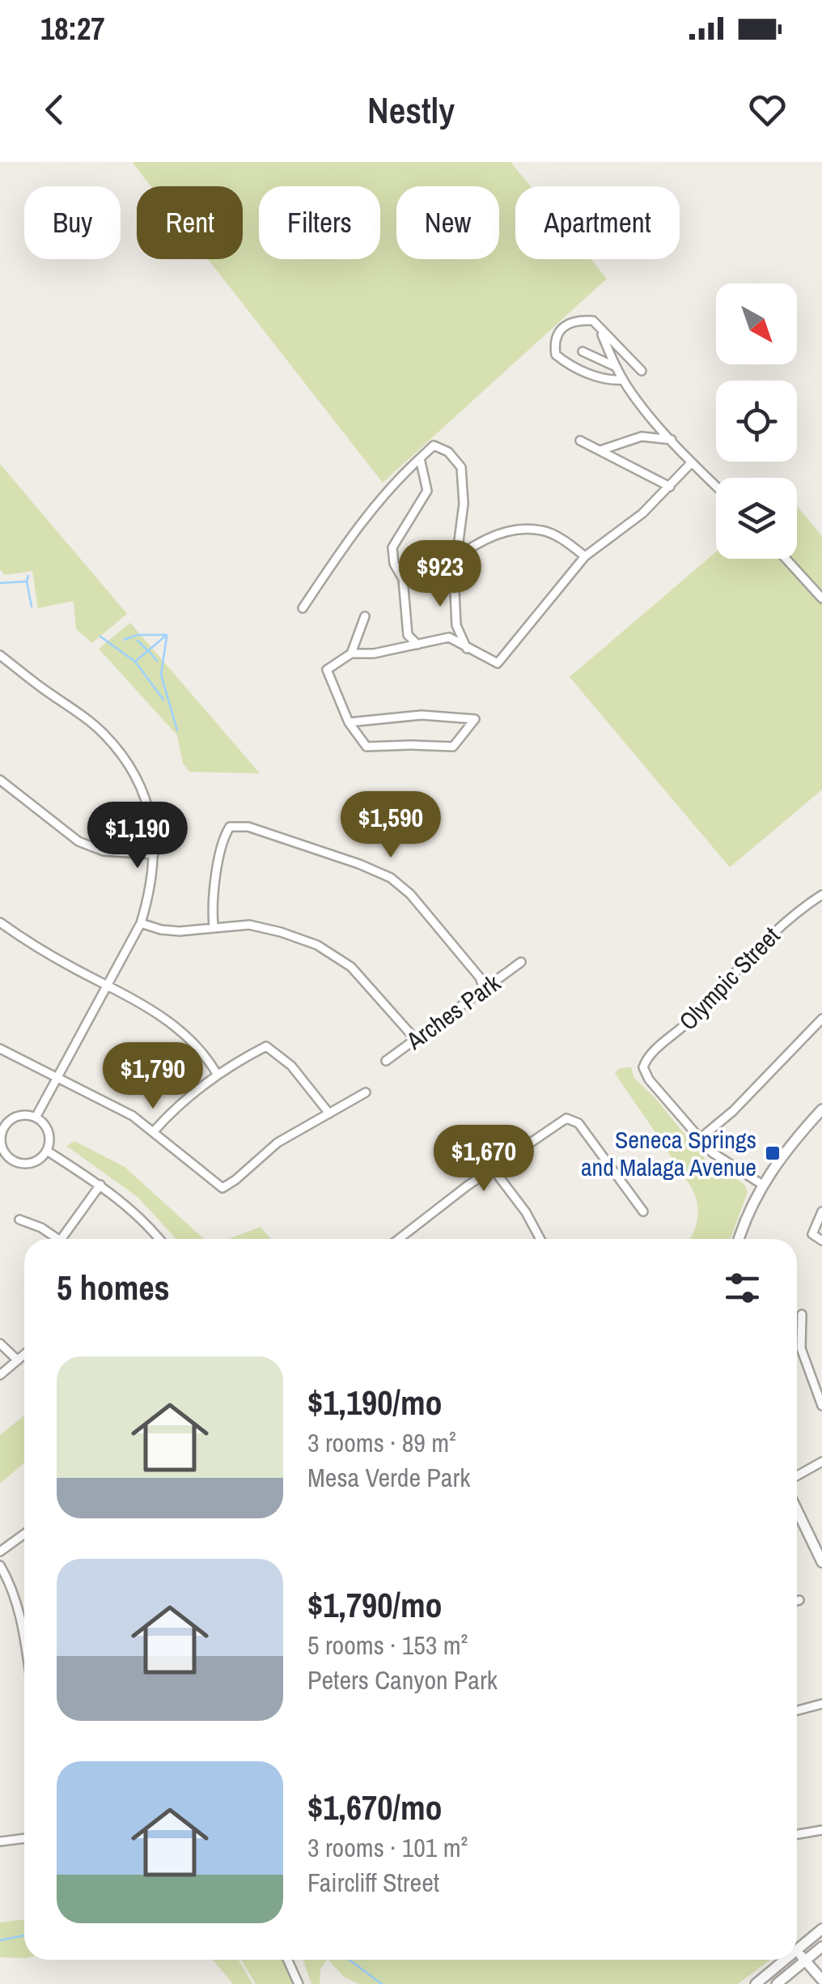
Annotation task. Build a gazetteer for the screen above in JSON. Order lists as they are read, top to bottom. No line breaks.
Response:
{"streets":{"street":["Olympic Street","Arches Park"]},"places":{"transit":["Seneca Springs and Malaga Avenue"]},"north":"bottom right","page":{"status":"18:27","header":"Nestly","chip":["Buy","Rent","Filters","New","Apartment"],"price":["$923","$1,590","$1,190","$1,790","$1,670"],"heading":"5 homes","list":[{"name":"$1,190/mo","note":"3 rooms · 89 m² · Mesa Verde Park"},{"name":"$1,790/mo","note":"5 rooms · 153 m² · Peters Canyon Park"},{"name":"$1,670/mo","note":"3 rooms · 101 m² · Faircliff Street"}]}}
